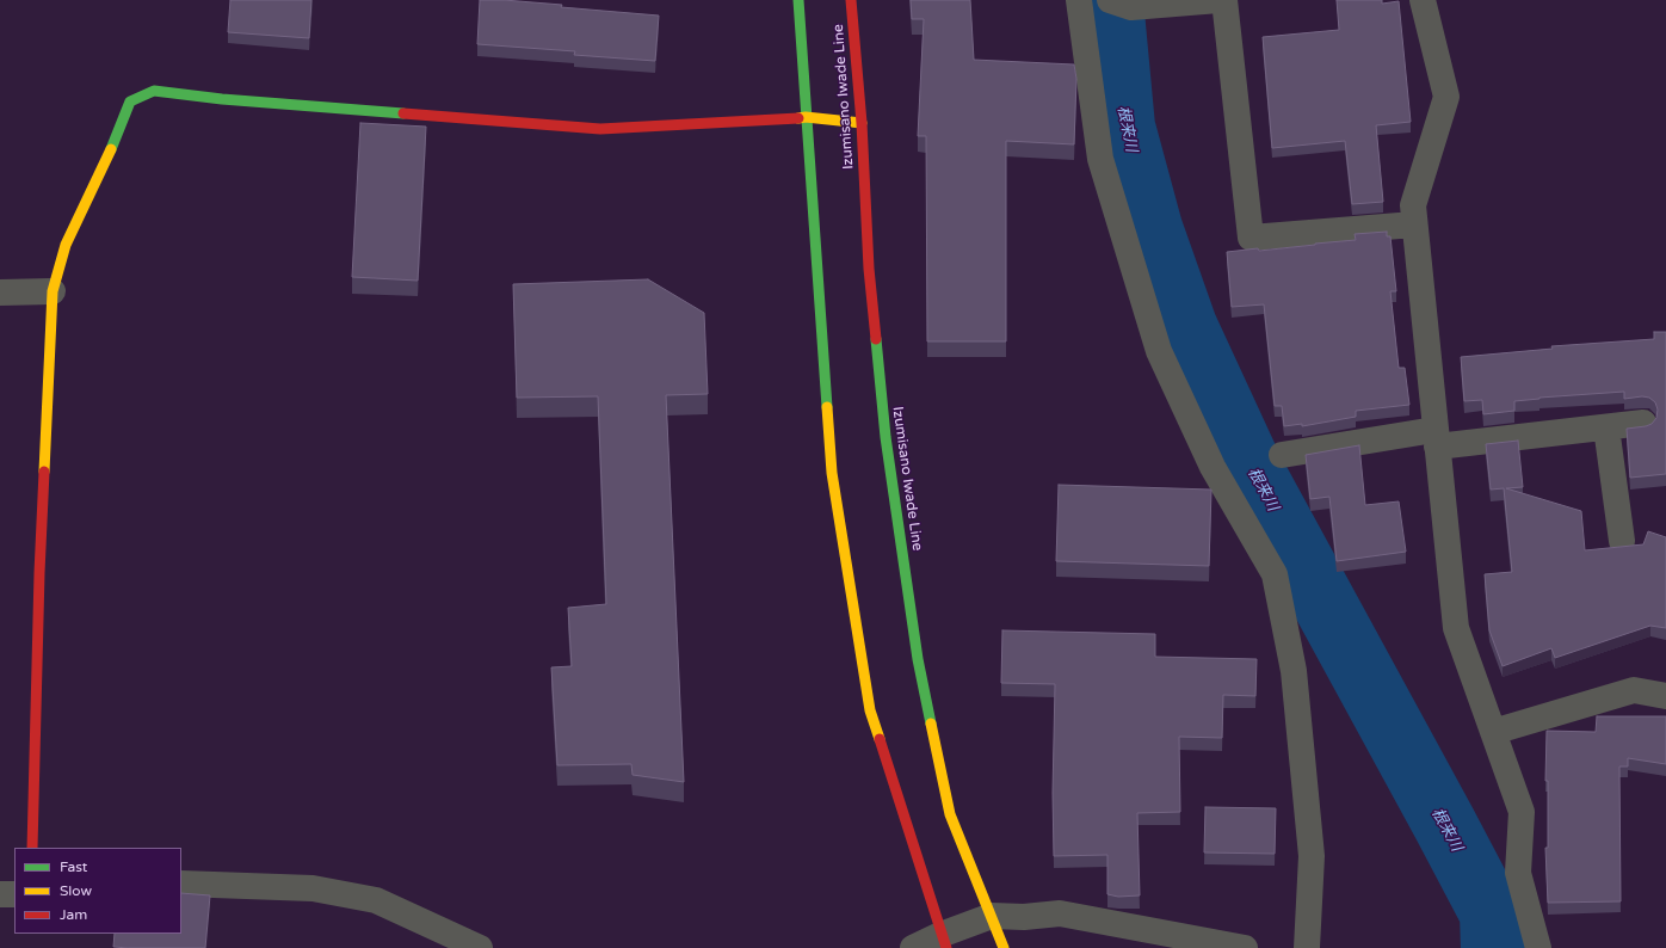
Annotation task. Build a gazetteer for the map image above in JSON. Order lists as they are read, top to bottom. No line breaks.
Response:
{"streets":{"main road":["Izumisano Iwade Line"]},"water":["根来川"],"legend":["Fast","Slow","Jam"]}
